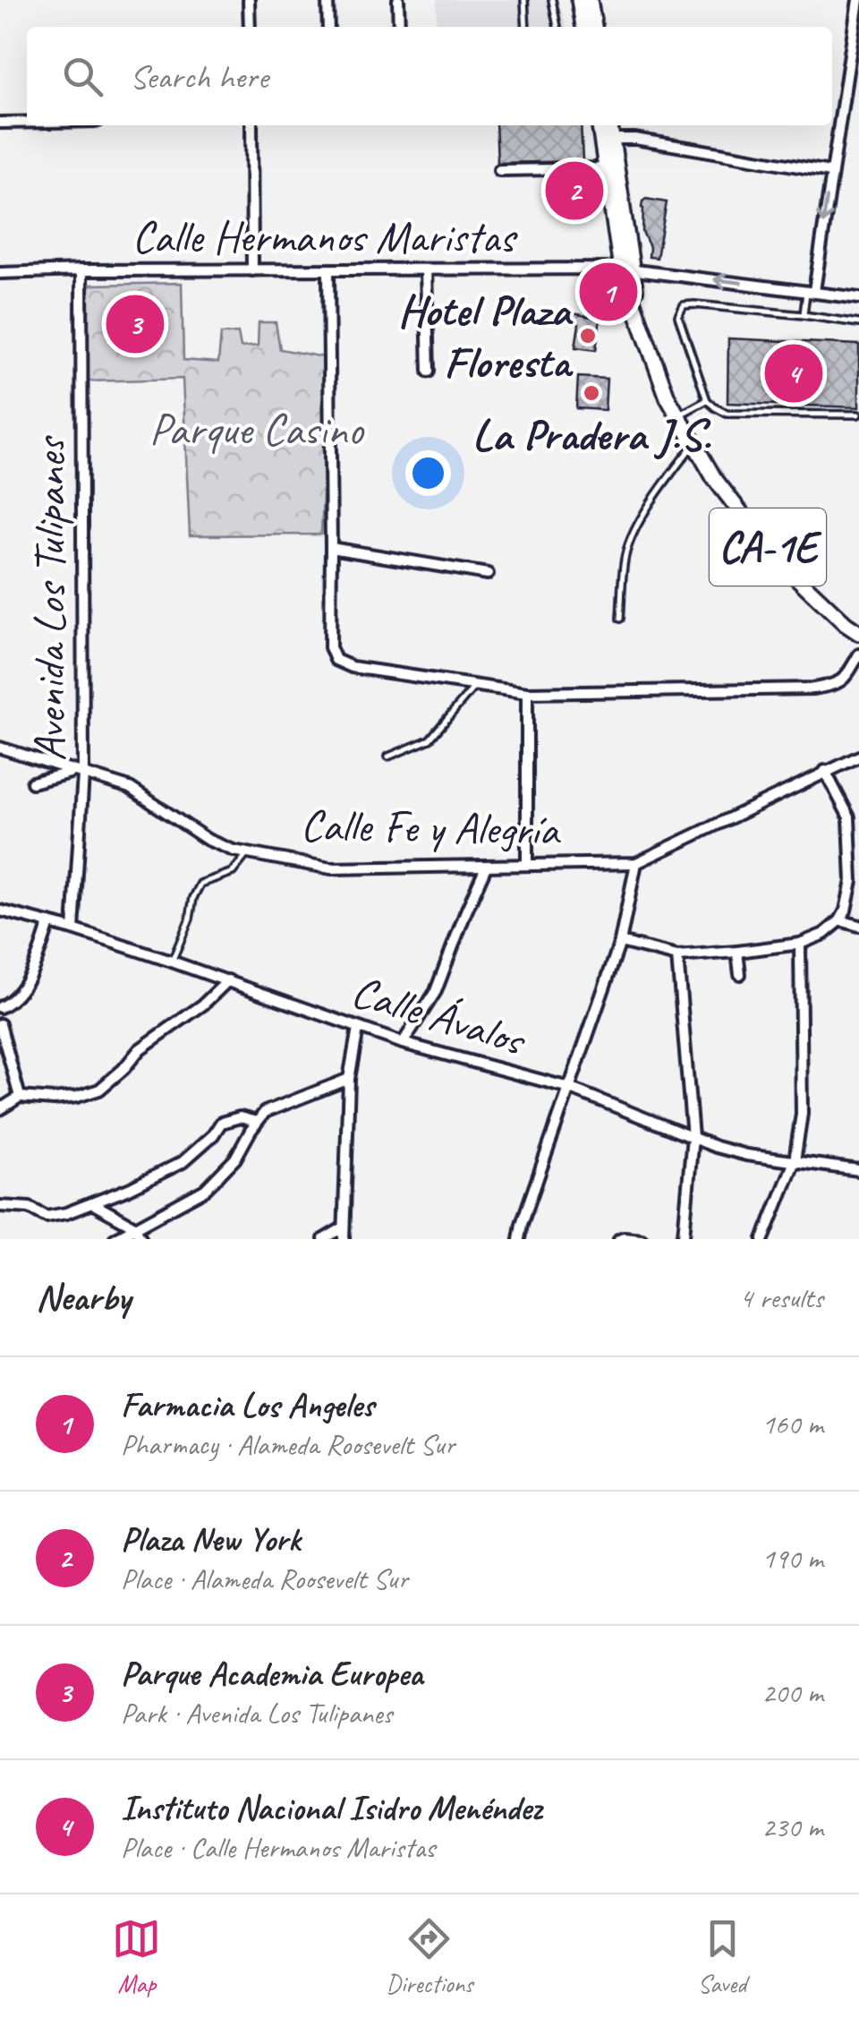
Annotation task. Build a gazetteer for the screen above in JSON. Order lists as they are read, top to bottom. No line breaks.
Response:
{"streets":{"highway":["CA-1E"],"street":["Calle Hermanos Maristas","Avenida Los Tulipanes","Calle Fe y Alegría","Calle Ávalos"]},"crossings":[["Calle Hermanos Maristas","CA-1E"],["Calle Hermanos Maristas","Avenida Los Tulipanes"],["Avenida Los Tulipanes","Calle Fe y Alegría"],["Avenida Los Tulipanes","Calle Ávalos"]],"parks":["Parque Casino"],"places":["Hotel Plaza Floresta","La Pradera J.S."],"page":{"search":"Search here","pins":["2","1","3","4"],"heading":["Nearby","4 results"],"list":[{"mark":"1","name":"Farmacia Los Angeles","note":"Pharmacy · Alameda Roosevelt Sur","value":"160 m"},{"mark":"2","name":"Plaza New York","note":"Place · Alameda Roosevelt Sur","value":"190 m"},{"mark":"3","name":"Parque Academia Europea","note":"Park · Avenida Los Tulipanes","value":"200 m"},{"mark":"4","name":"Instituto Nacional Isidro Menéndez","note":"Place · Calle Hermanos Maristas","value":"230 m"}],"nav":["Map","Directions","Saved"]}}
